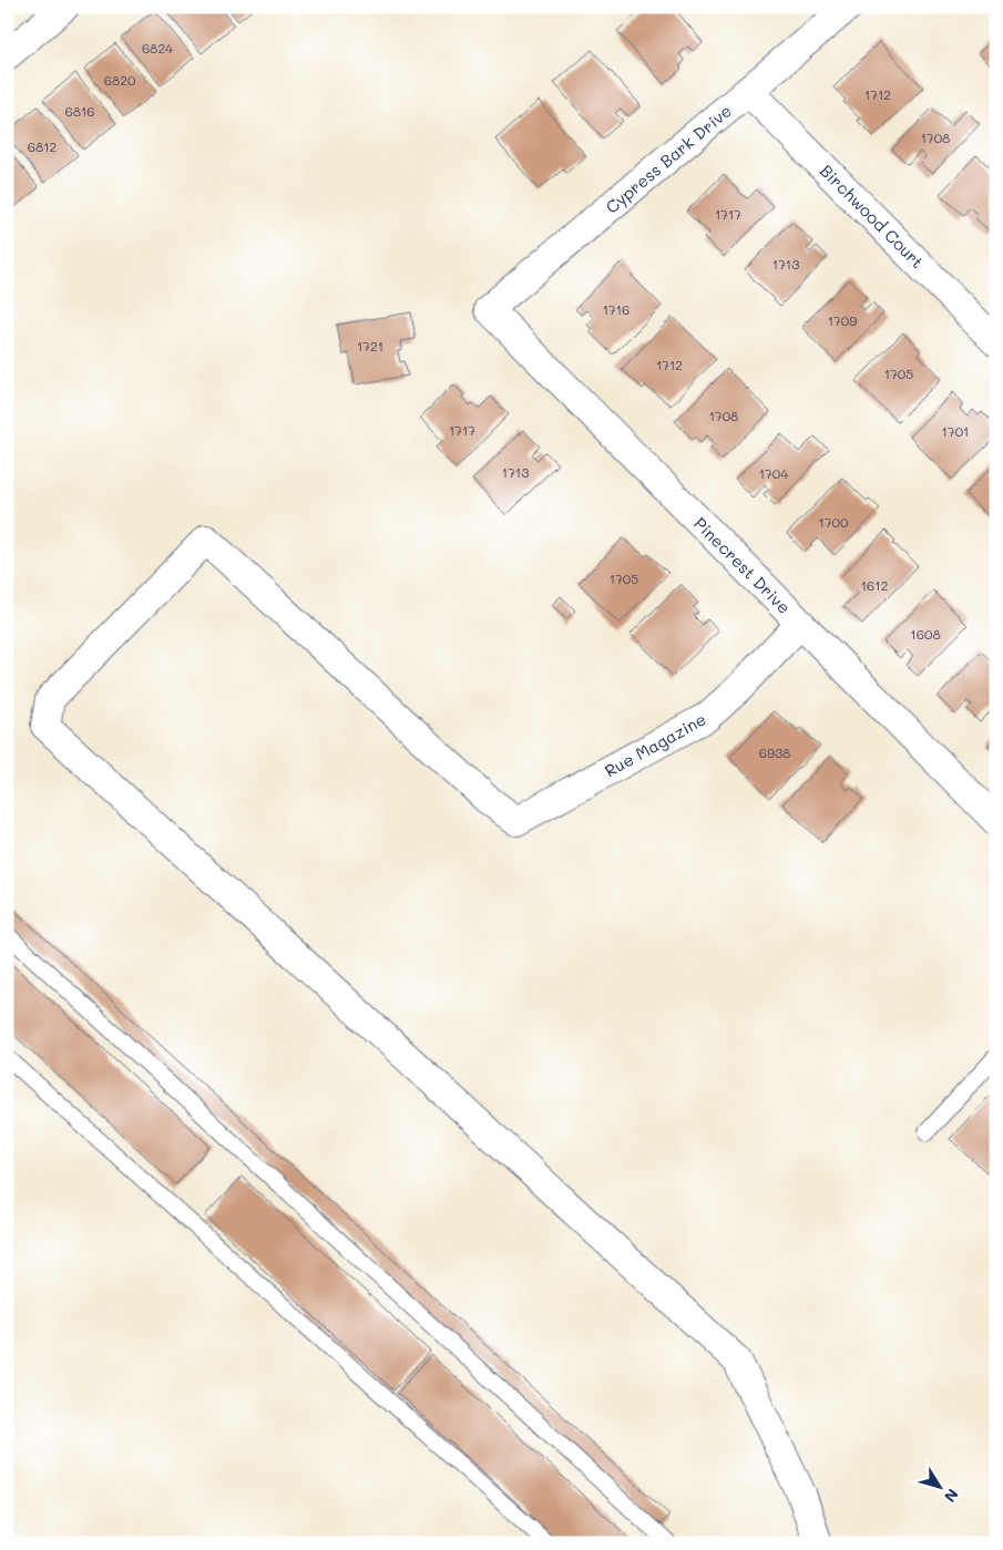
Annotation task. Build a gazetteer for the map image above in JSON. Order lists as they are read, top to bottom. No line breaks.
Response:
{"streets":{"street":["Cypress Bark Drive","Birchwood Court","Pinecrest Drive","Rue Magazine"]},"crossings":[["Cypress Bark Drive","Birchwood Court"],["Cypress Bark Drive","Pinecrest Drive"],["Pinecrest Drive","Rue Magazine"]],"house_numbers":["6824","6820","1712","6816","1708","6812","1717","1713","1716","1709","1721","1712","1705","1708","1717","1701","1713","1704","1700","1705","1612","1608","6938"],"north":"bottom right"}
